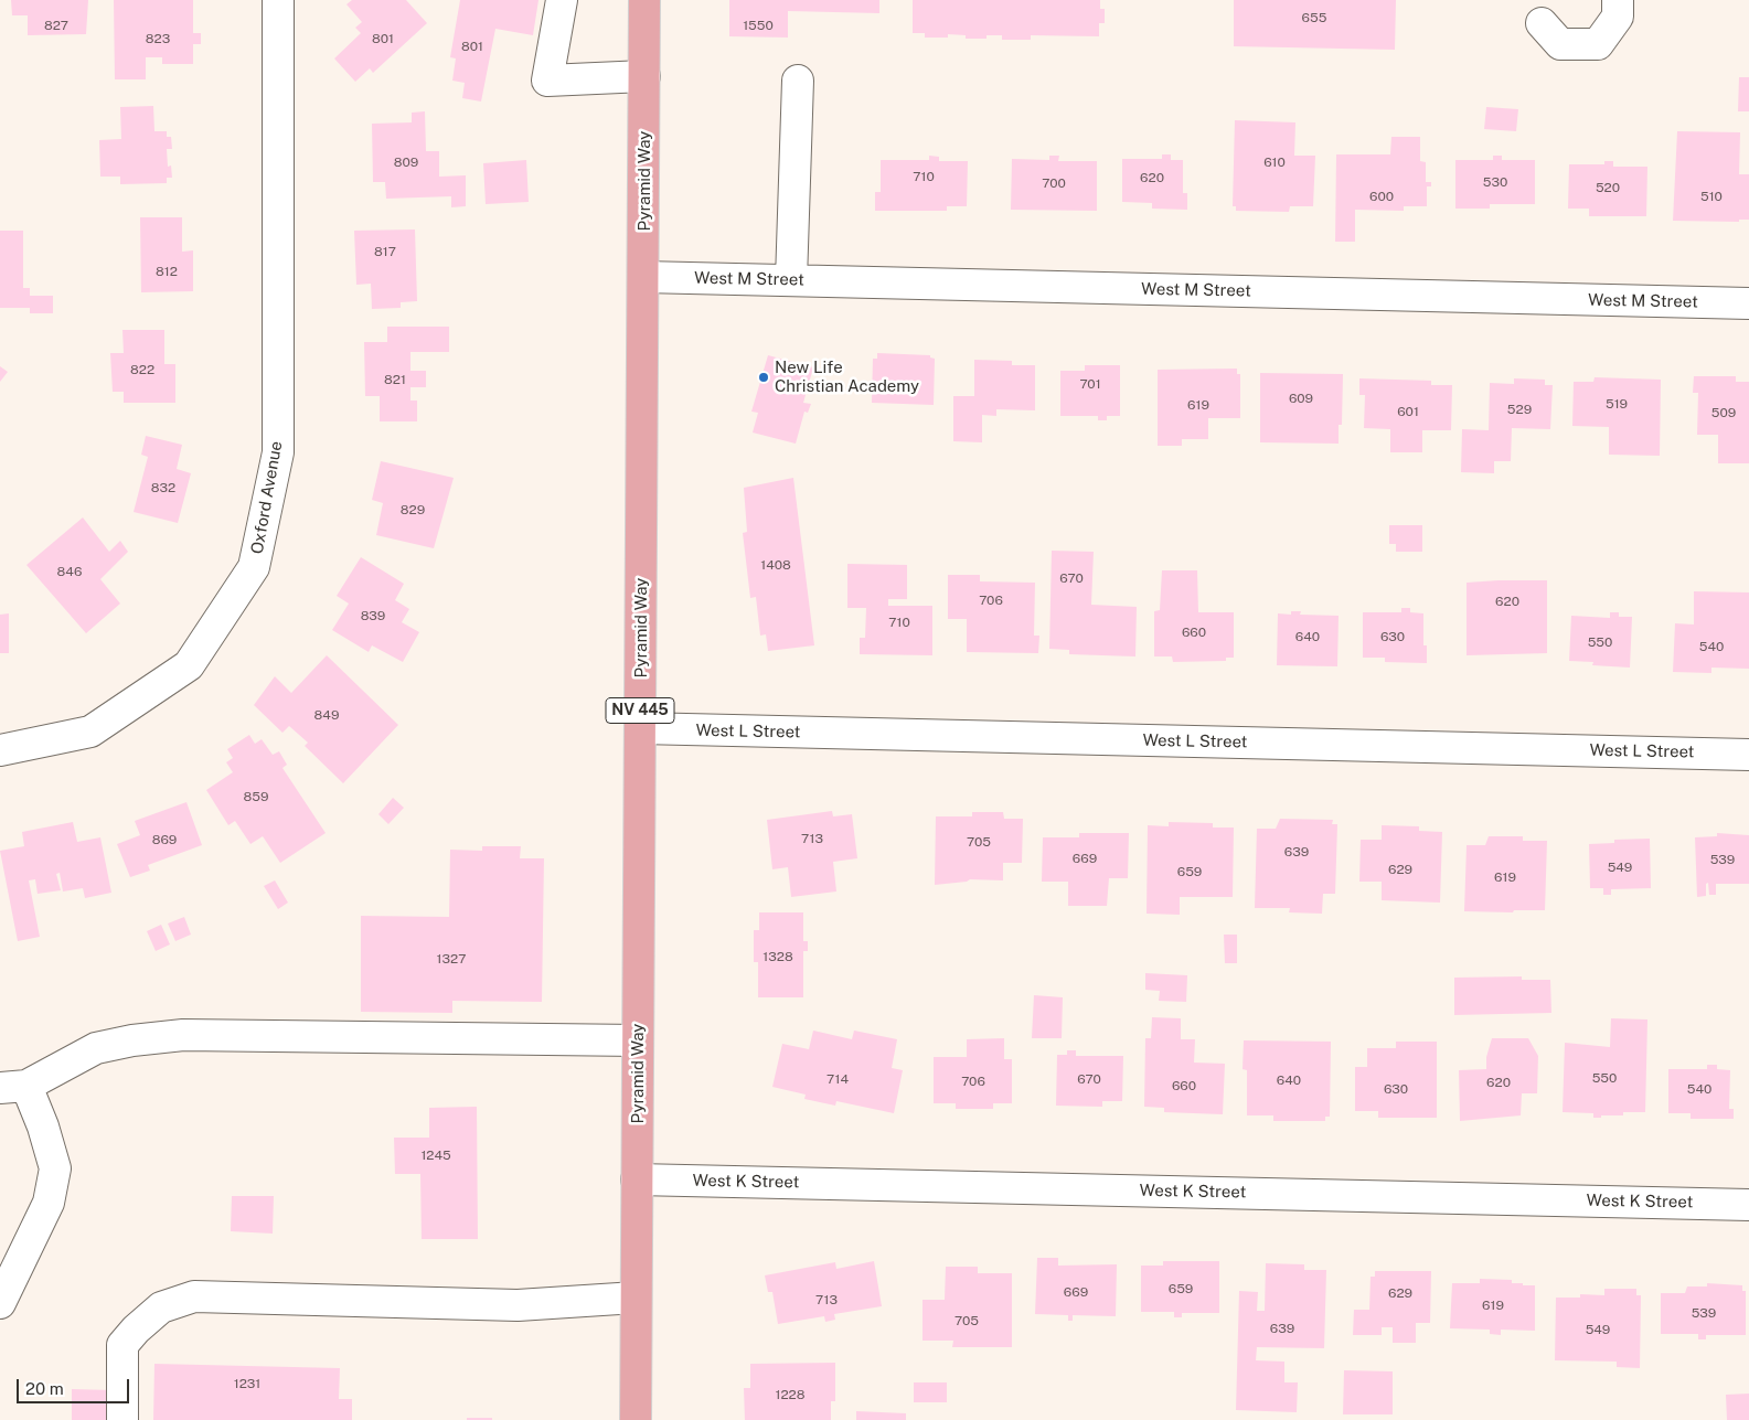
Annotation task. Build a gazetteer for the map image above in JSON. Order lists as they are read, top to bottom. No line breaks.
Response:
{"streets":{"main road":["Pyramid Way","NV 445"],"street":["West M Street","Oxford Avenue","West L Street","West K Street"]},"crossings":[["Pyramid Way","West M Street"],["Pyramid Way","West L Street"],["Pyramid Way","West K Street"]],"places":["New Life Christian Academy"],"house_numbers":["655","827","1550","823","801","801","809","610","710","620","530","700","520","600","510","817","812","822","821","701","609","519","619","529","601","509","832","829","1408","846","670","706","620","839","710","660","640","630","550","540","849","859","713","869","705","639","669","539","549","629","659","619","1328","1327","550","714","670","640","706","620","660","630","540","1245","659","669","629","713","619","539","705","639","549","1231","1228"],"scale_bar":"20 m"}
